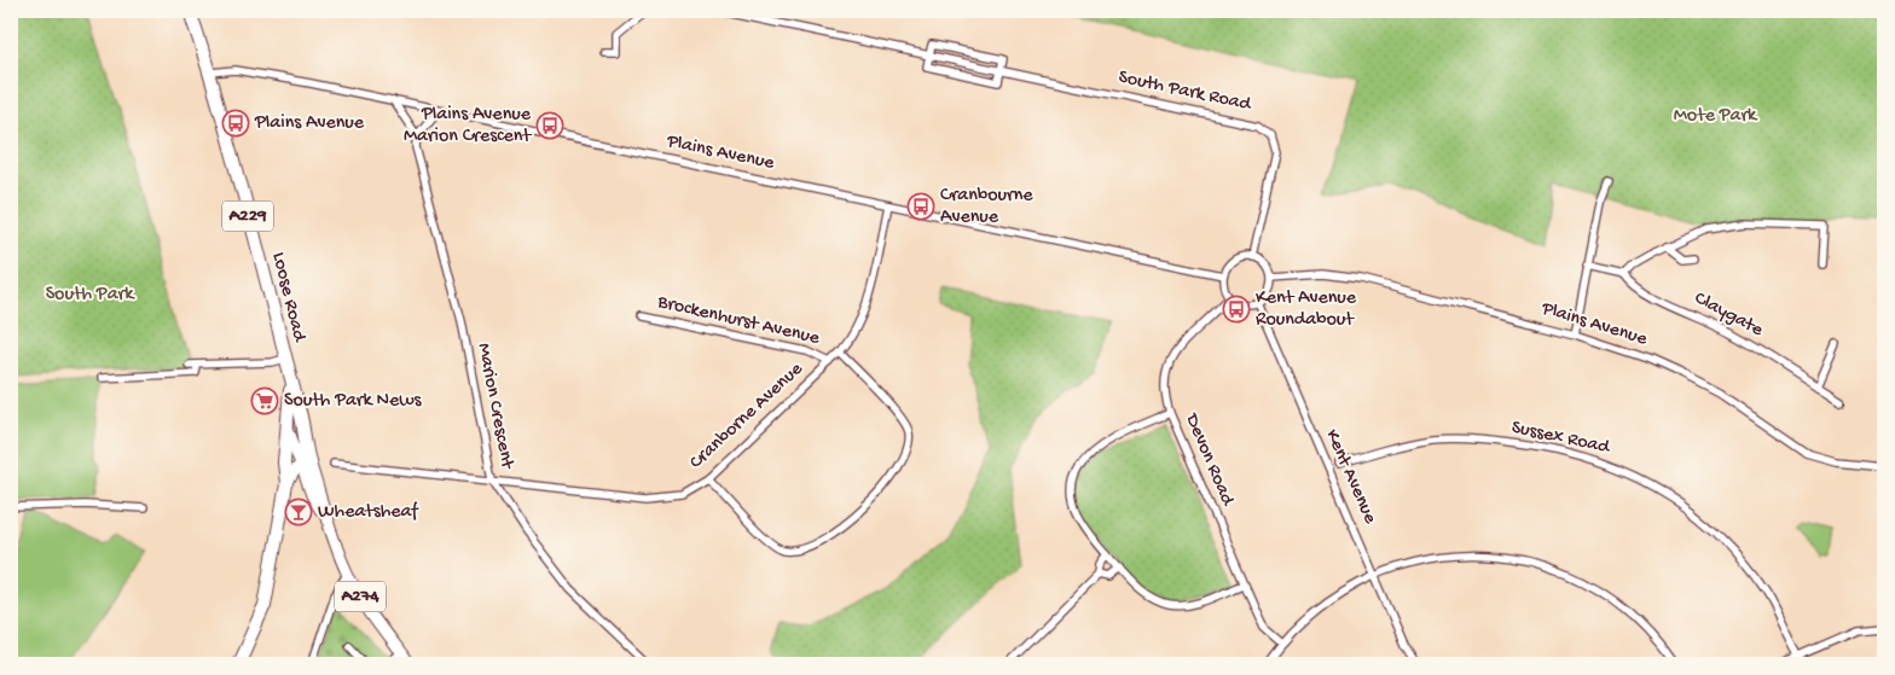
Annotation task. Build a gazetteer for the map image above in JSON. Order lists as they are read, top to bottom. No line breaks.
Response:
{"streets":{"highway":["A229","Loose Road"],"main road":["A274"],"street":["South Park Road","Plains Avenue","Claygate","Brockenhurst Avenue","Marion Crescent","Cranborne Avenue","Sussex Road","Devon Road","Kent Avenue"]},"crossings":[["South Park Road","Plains Avenue"],["South Park Road","Devon Road"],["South Park Road","Kent Avenue"],["Plains Avenue","Loose Road"],["Plains Avenue","Marion Crescent"],["Plains Avenue","Cranborne Avenue"],["Plains Avenue","Devon Road"],["Plains Avenue","Kent Avenue"],["Loose Road","A274"],["Brockenhurst Avenue","Cranborne Avenue"],["Marion Crescent","Cranborne Avenue"],["Devon Road","Kent Avenue"]],"parks":["Mote Park","South Park"],"places":{"bus stop":["Plains Avenue","Plains Avenue Marion Crescent","Cranbourne Avenue","Kent Avenue Roundabout"],"supermarket":["South Park News"],"bar":["Wheatsheaf"]}}
